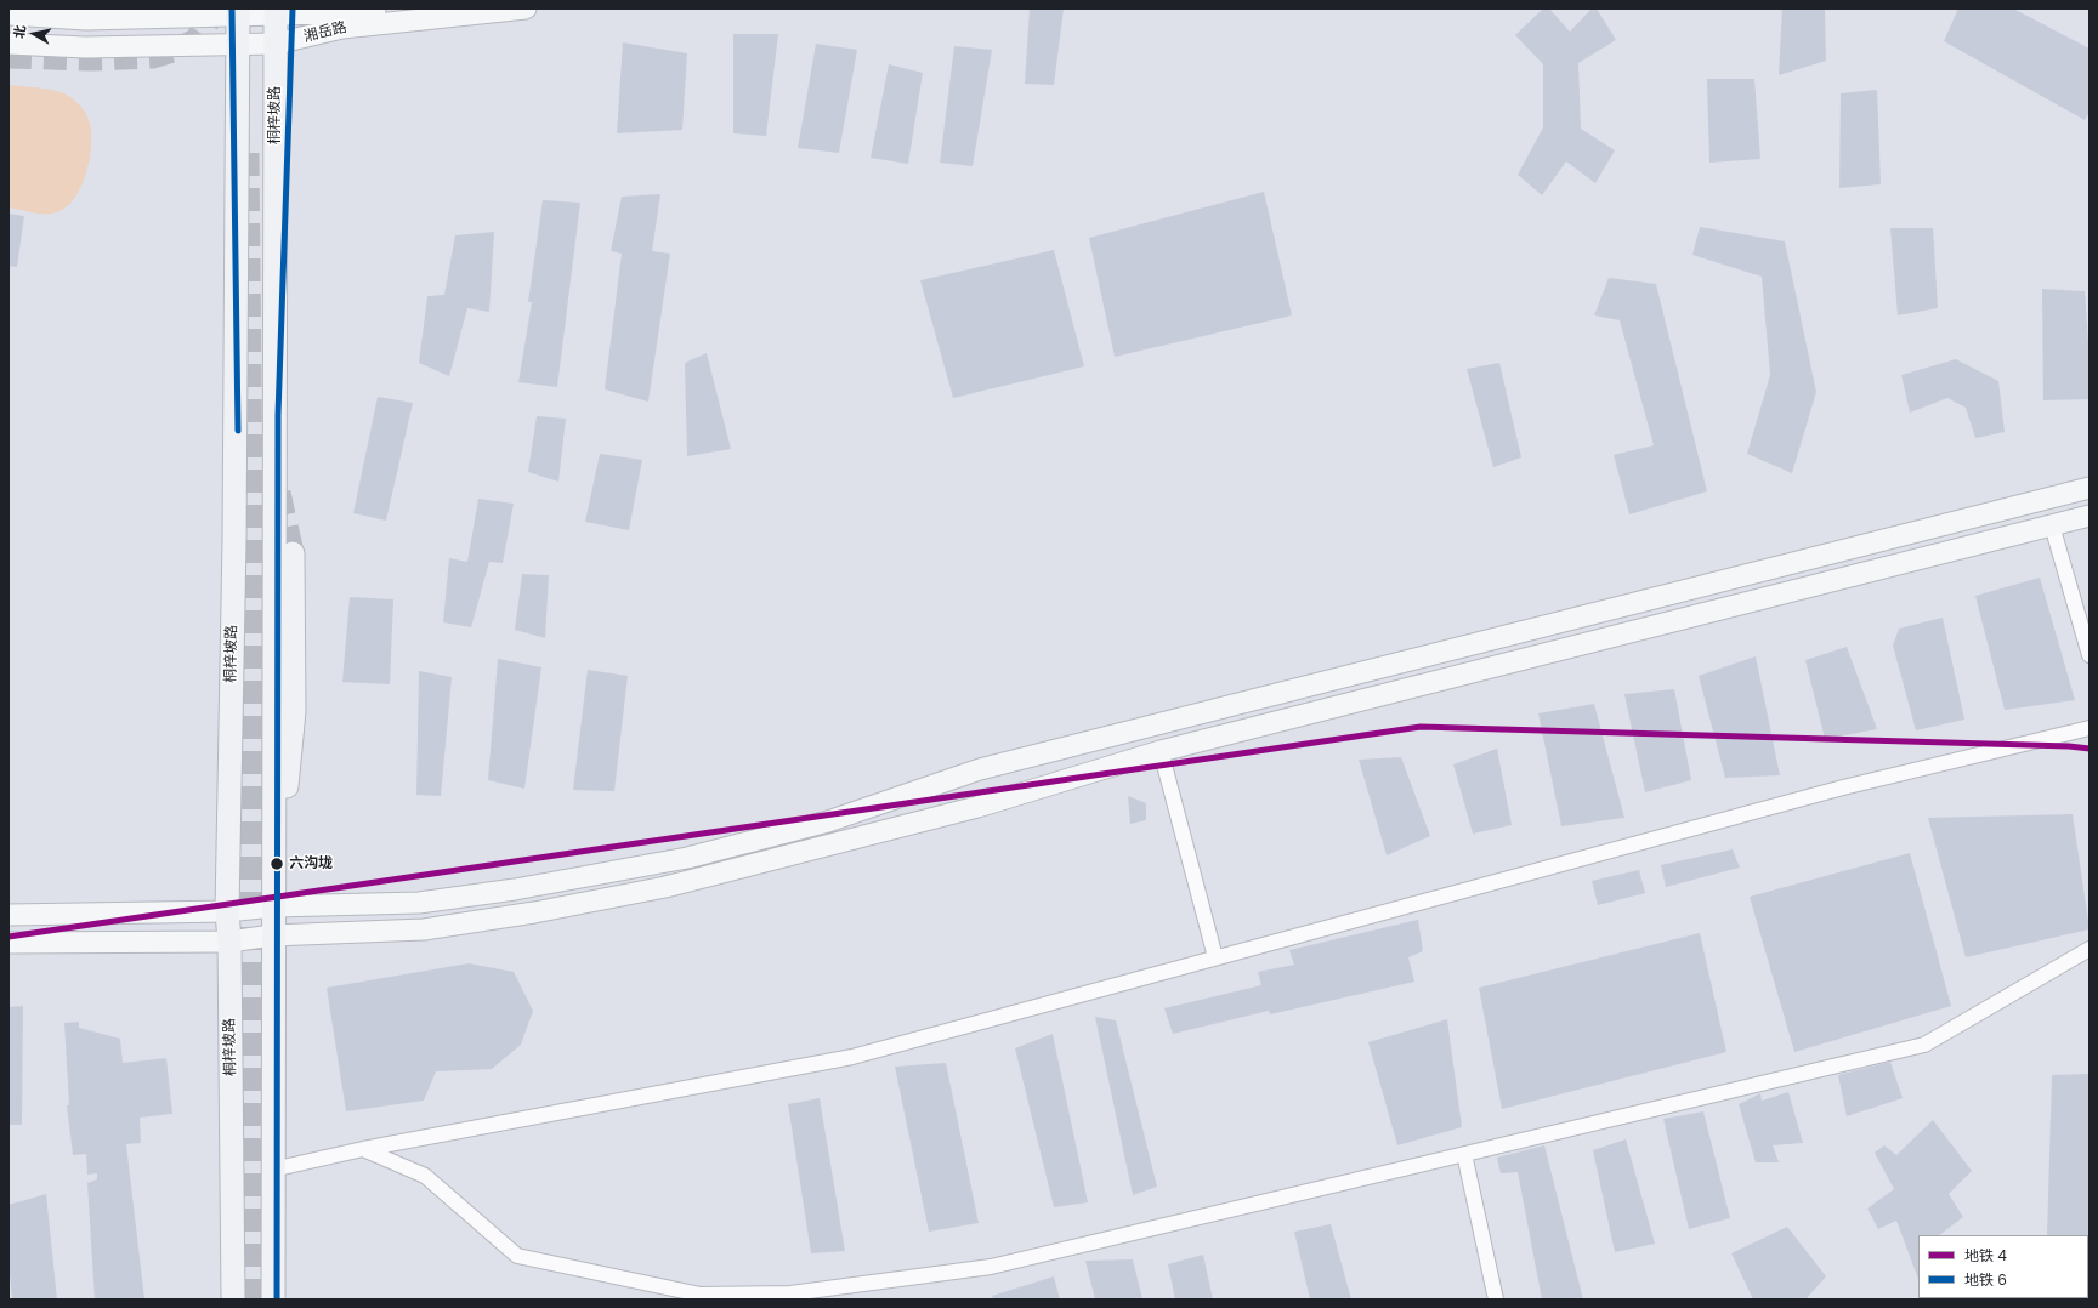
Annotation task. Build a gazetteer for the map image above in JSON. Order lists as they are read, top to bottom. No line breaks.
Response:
{"streets":{"main road":["湘岳路","桐梓坡路"]},"crossings":[["湘岳路","桐梓坡路"]],"places":["六沟垅"],"lines":["metro line 6","metro line 4"],"legend":["地铁 4","地铁 6"],"north":"left"}
